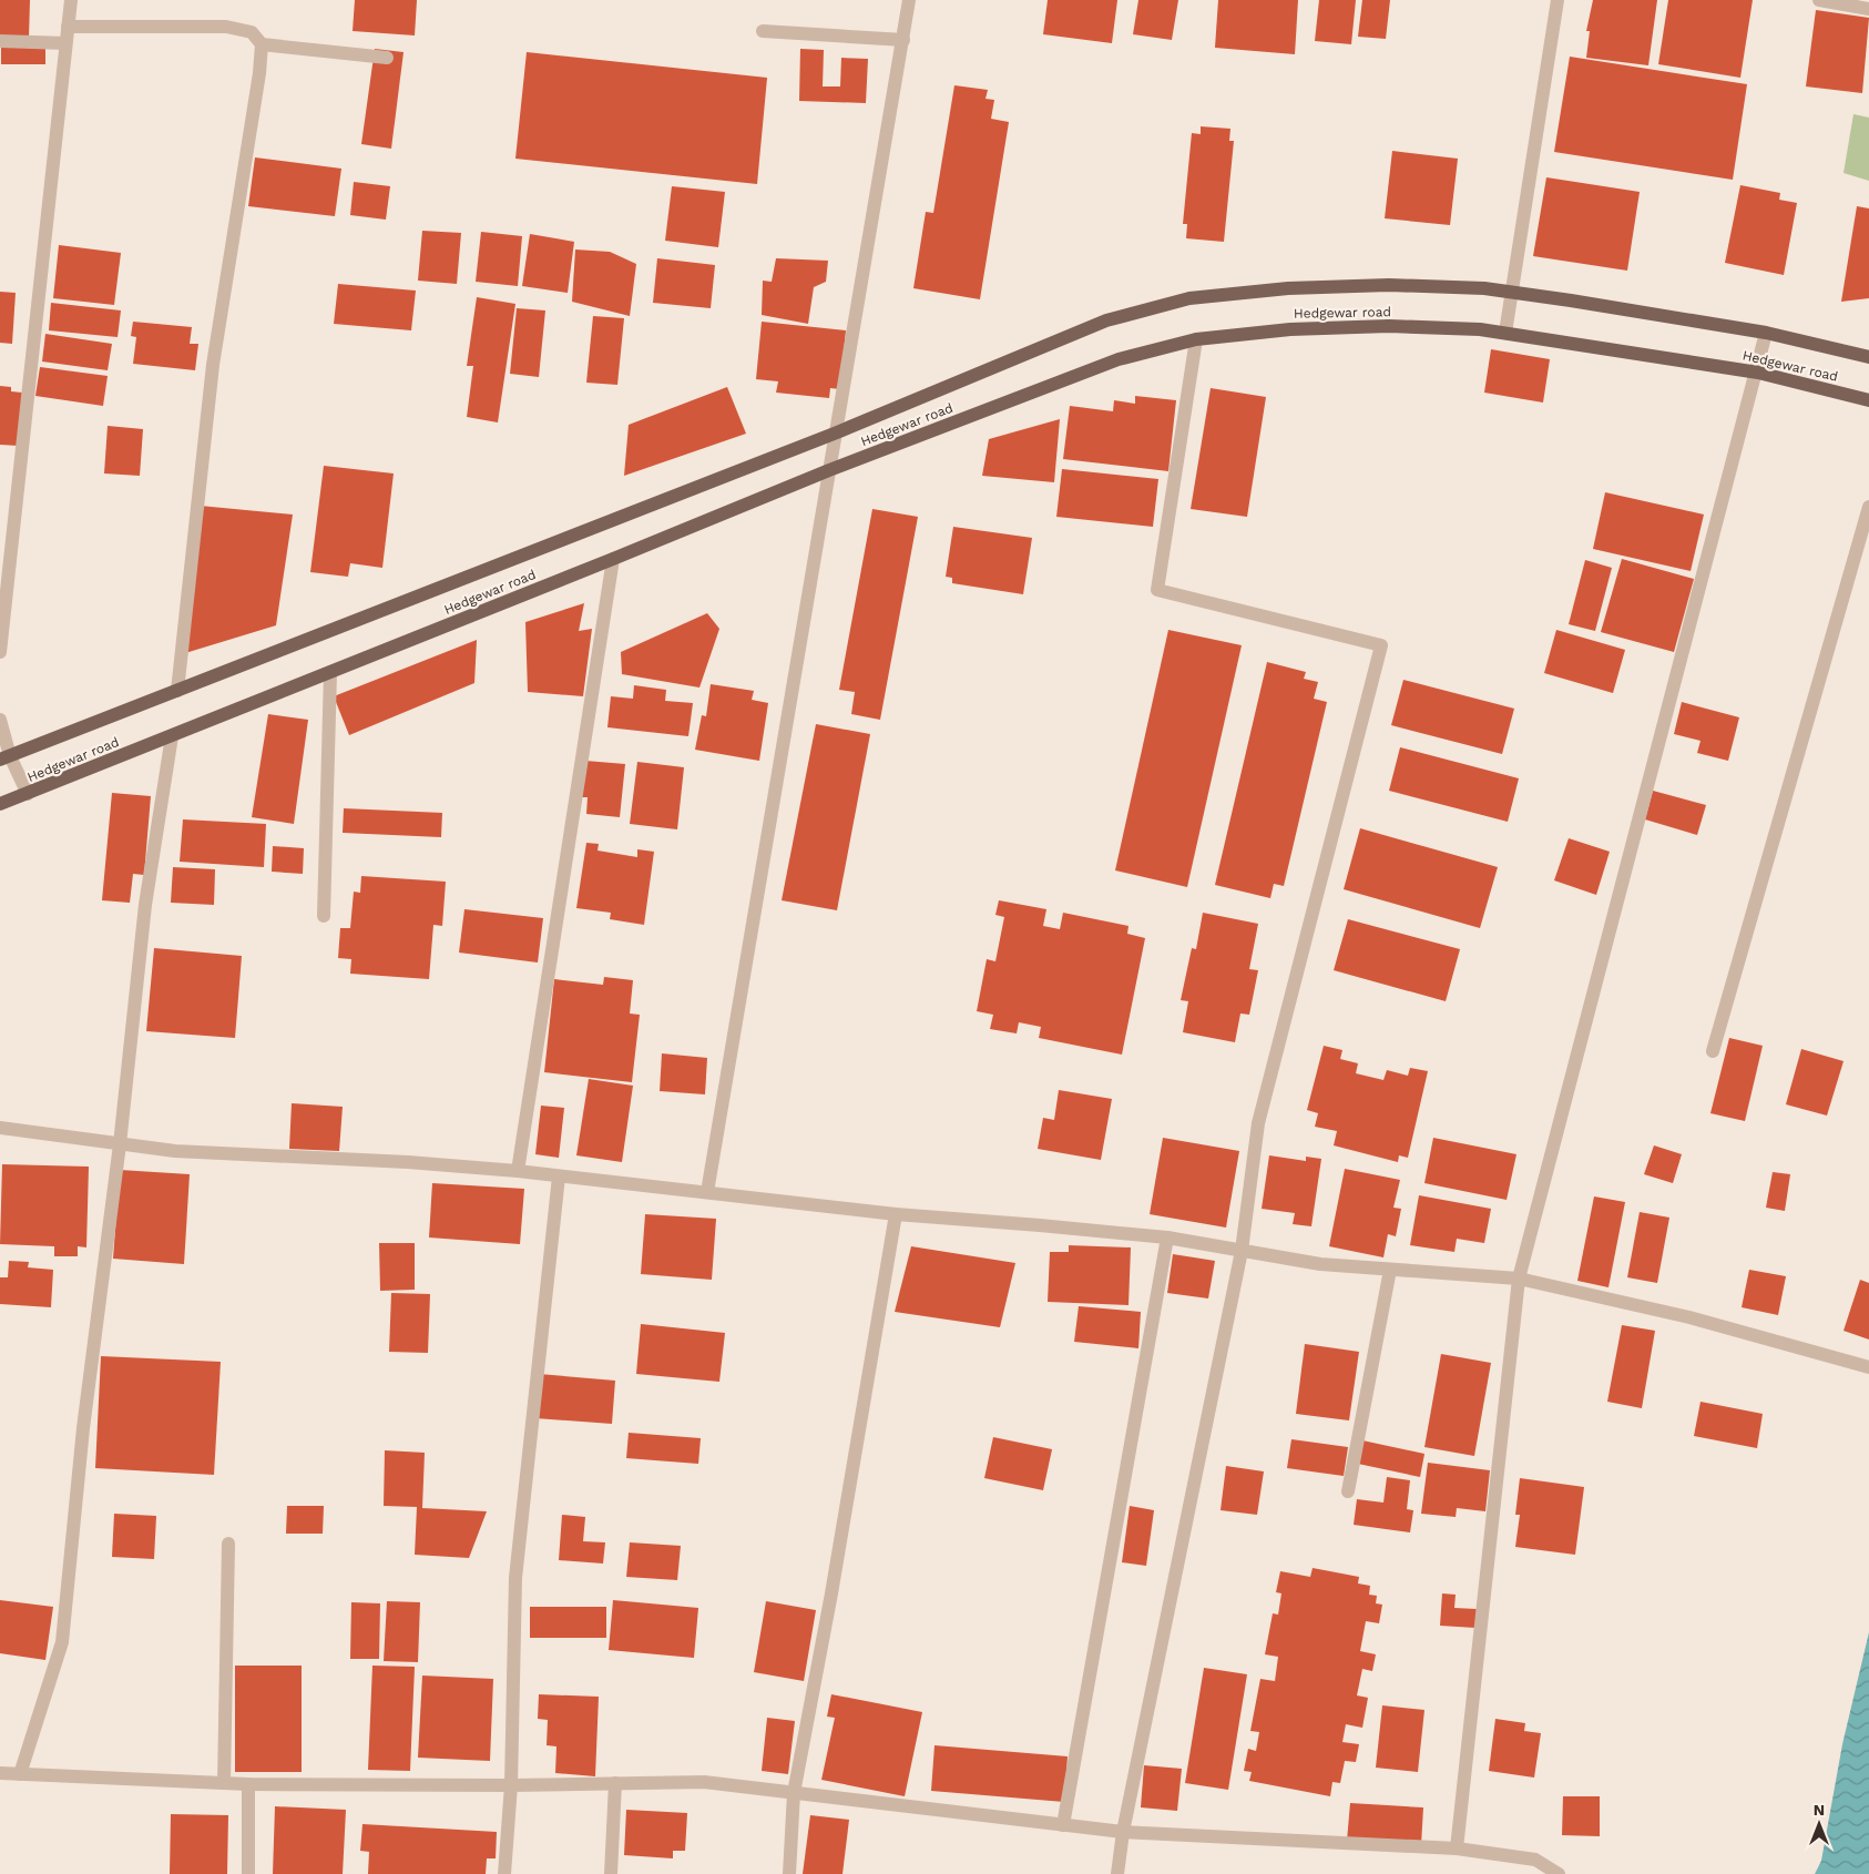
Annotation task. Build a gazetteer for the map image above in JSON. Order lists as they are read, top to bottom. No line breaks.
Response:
{"streets":{"main road":["Hedgewar road"]},"north":"top"}
